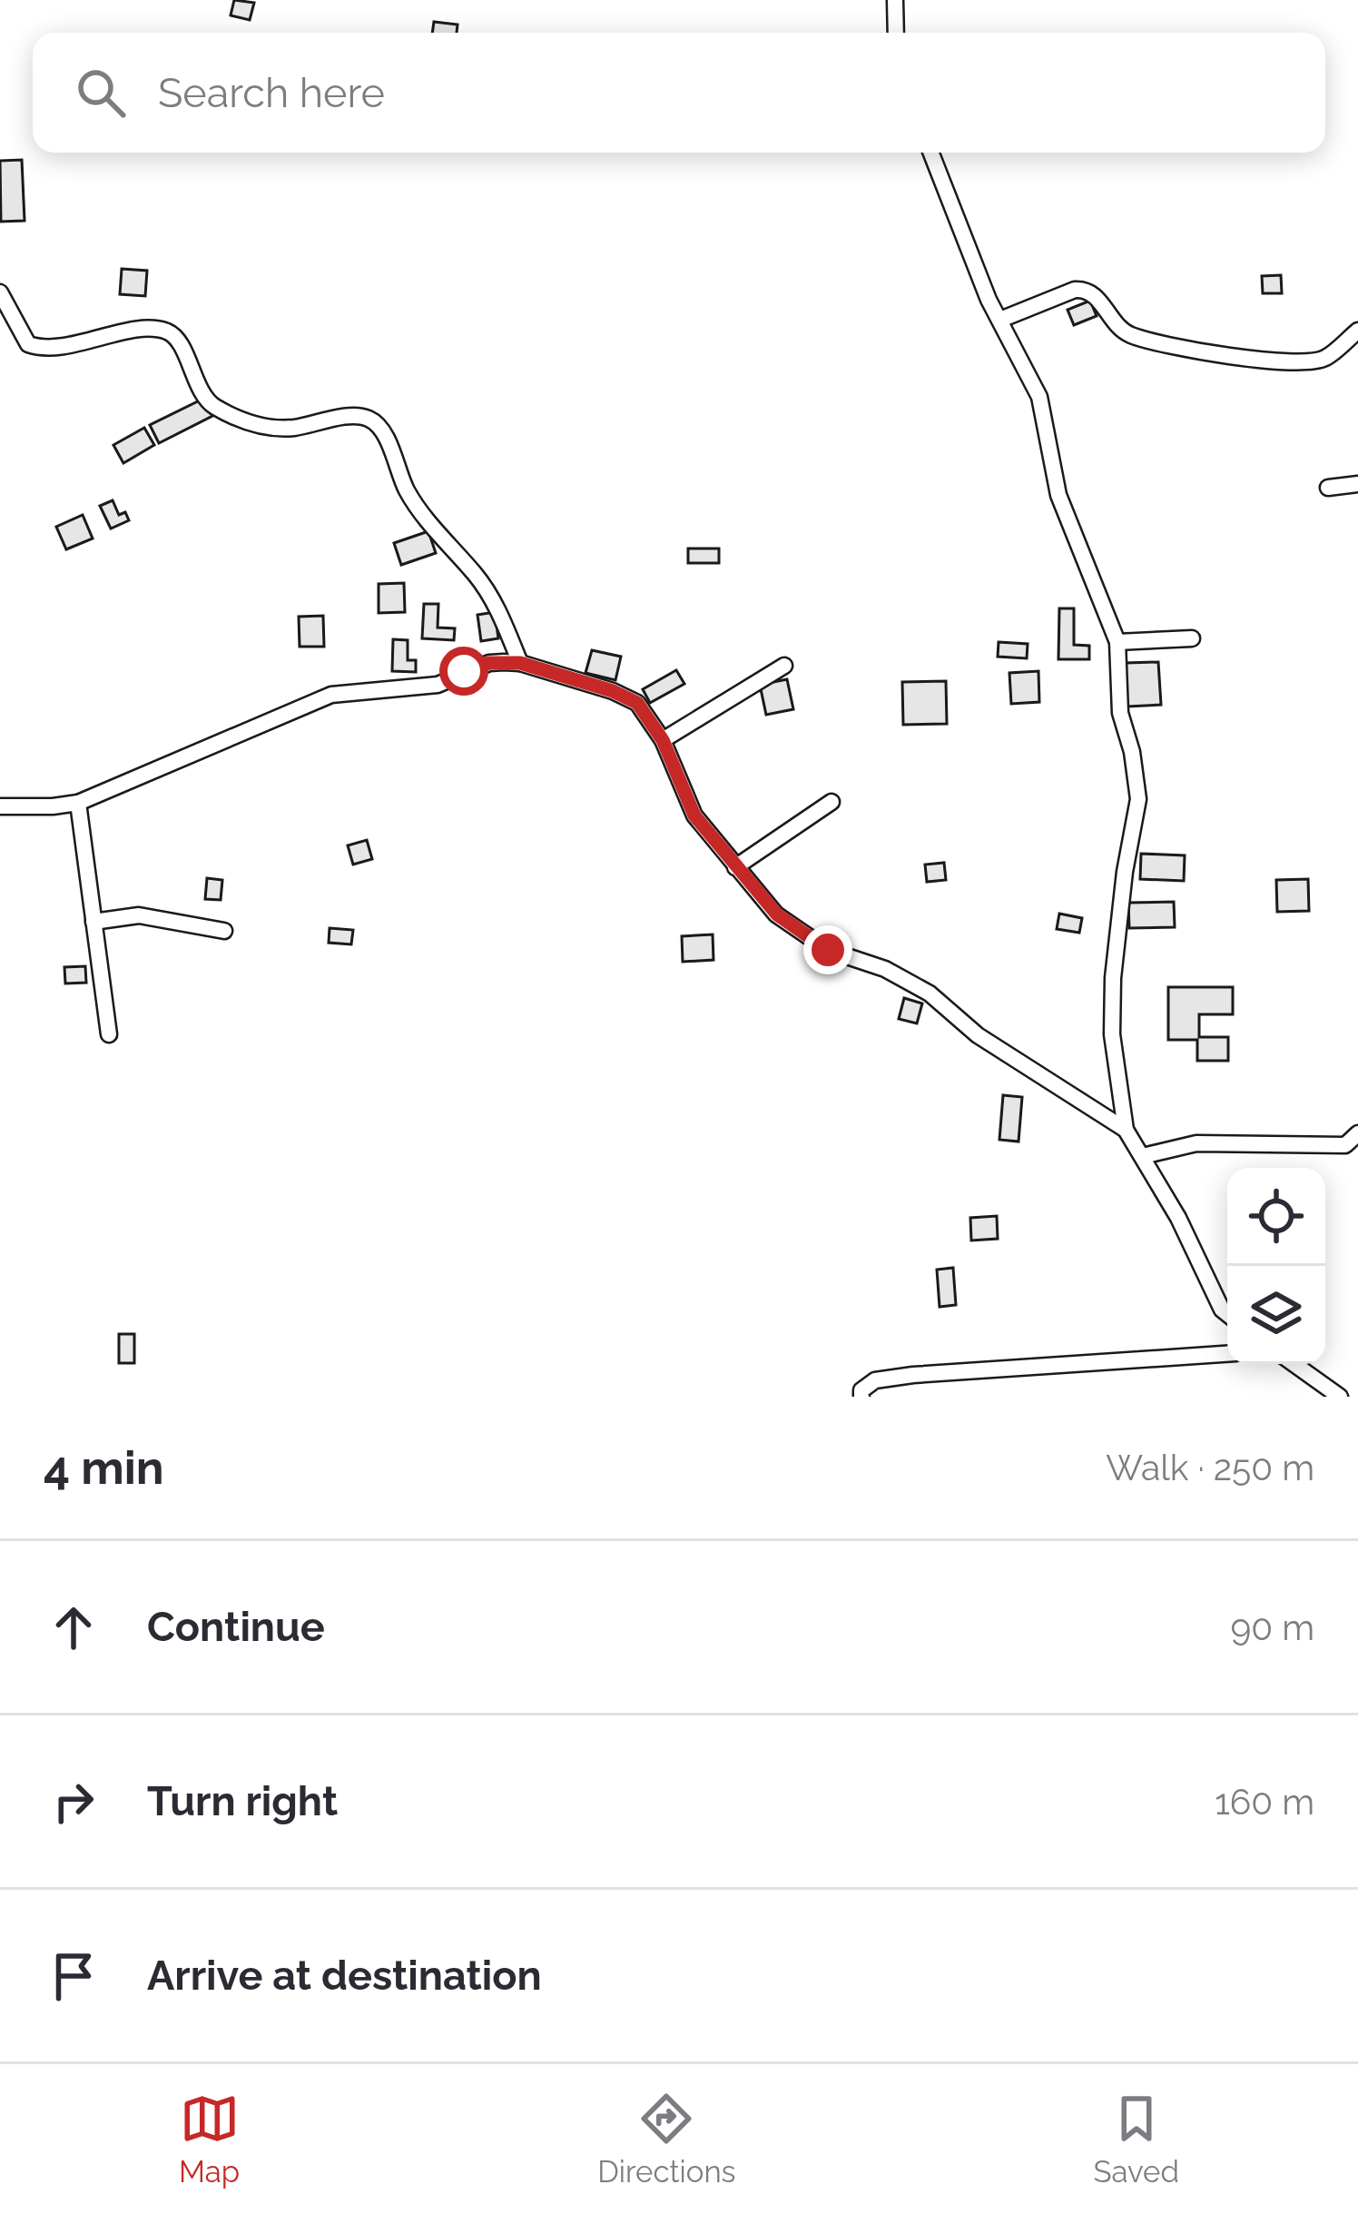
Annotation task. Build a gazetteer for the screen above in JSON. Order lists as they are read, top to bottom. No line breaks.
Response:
{"page":{"search":"Search here","heading":["4 min","Walk · 250 m"],"list":[["Continue","90 m"],["Turn right","160 m"],"Arrive at destination"],"nav":["Map","Directions","Saved"]}}
